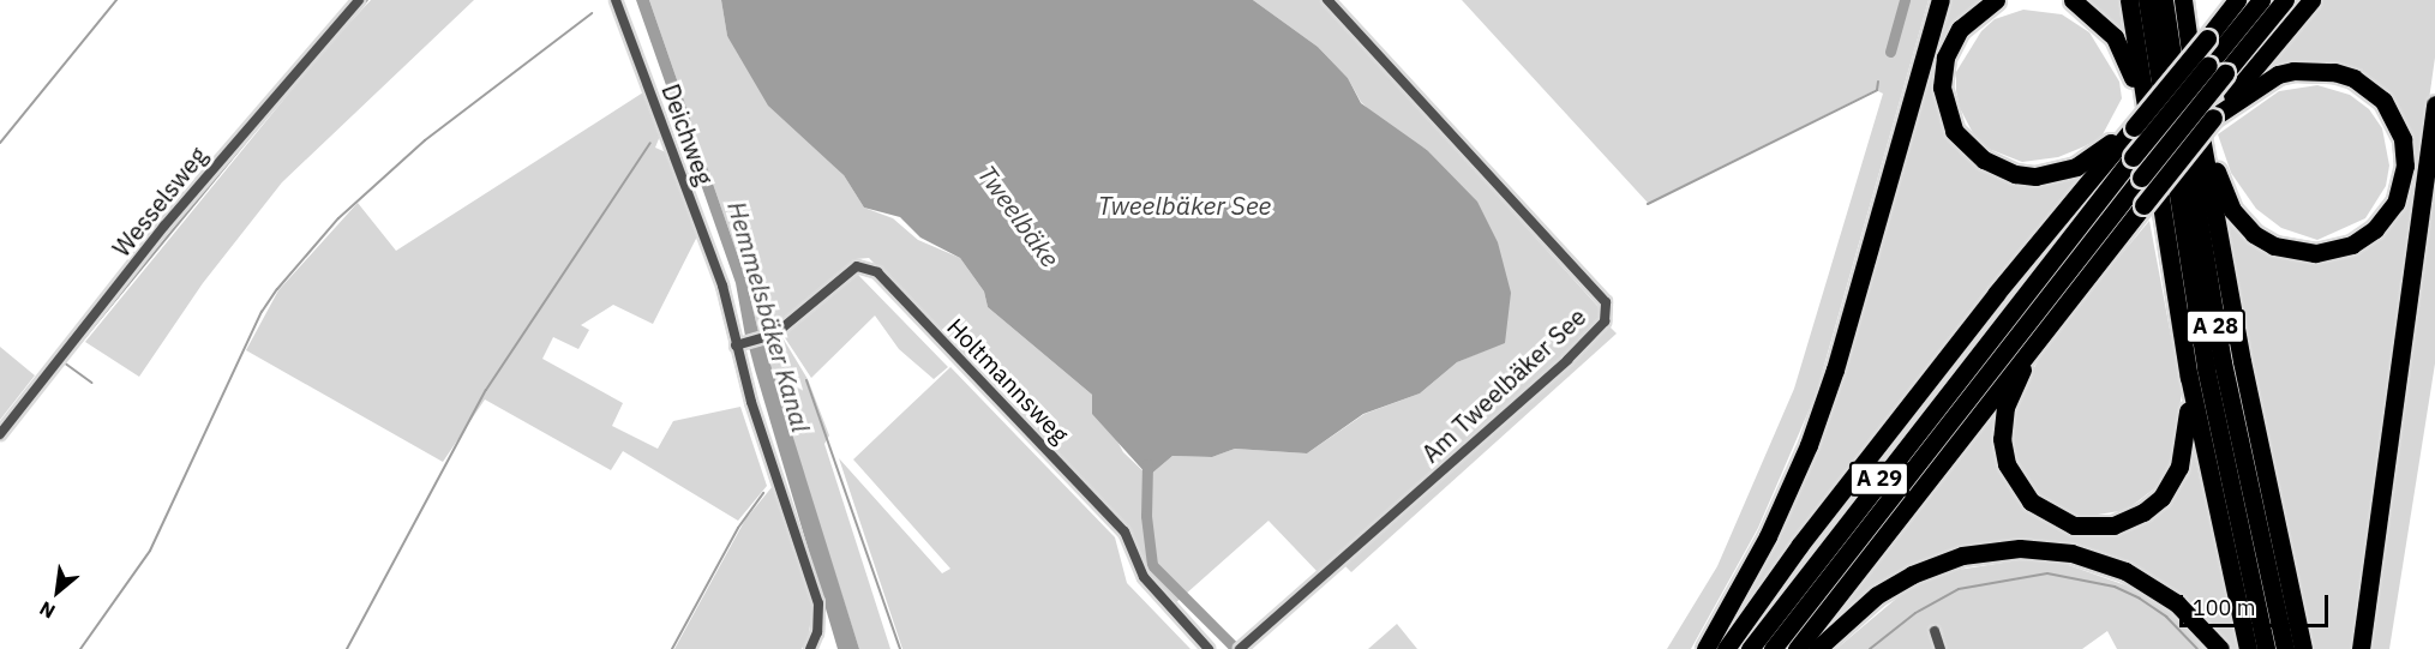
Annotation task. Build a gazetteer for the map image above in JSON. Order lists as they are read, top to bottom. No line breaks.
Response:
{"streets":{"highway":["A 28","A 29"],"street":["Deichweg","Wesselsweg","Holtmannsweg","Am Tweelbäker See"]},"crossings":[["Deichweg","Holtmannsweg"]],"water":["Tweelbäker See","Tweelbäke","Hemmelsbäker Kanal"],"scale_bar":"100 m","north":"bottom left"}
